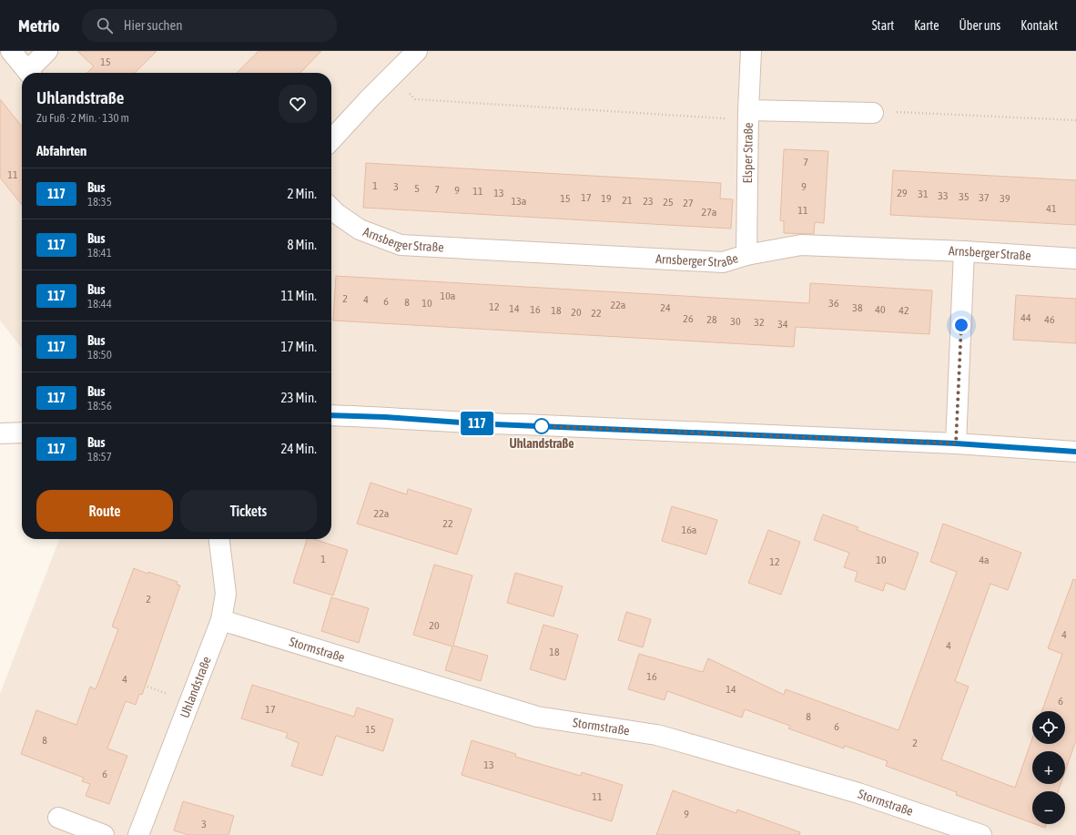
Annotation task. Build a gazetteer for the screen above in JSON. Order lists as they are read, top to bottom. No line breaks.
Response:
{"streets":{"street":["Elsper Straße","Arnsberger Straße","Stormstraße","Uhlandstraße"]},"crossings":[["Elsper Straße","Arnsberger Straße"],["Stormstraße","Uhlandstraße"]],"places":["Uhlandstraße"],"lines":["bus line 117"],"house_numbers":["15","7","11","1","3","9","5","7","9","11","13","29","31","33","35","17","37","15","19","39","21","13a","23","25","27","41","11","27a","10a","2","4","6","8","10","36","22a","12","24","38","14","16","40","18","42","20","22","44","26","28","46","30","32","34","22a","22","16a","1","10","4a","12","2","20","4","4","18","16","4","14","6","17","8","6","15","8","2","13","6","11","9","3"],"page":{"header":"Metrio","search":"Hier suchen","nav":["Start","Karte","Über uns","Kontakt"],"on_map":"117","heading":[["Uhlandstraße","Zu Fuß · 2 Min. · 130 m"],"Abfahrten"],"list":[{"mark":"117","name":"Bus","note":"18:35","value":"2 Min."},{"mark":"117","name":"Bus","note":"18:41","value":"8 Min."},{"mark":"117","name":"Bus","note":"18:44","value":"11 Min."},{"mark":"117","name":"Bus","note":"18:50","value":"17 Min."},{"mark":"117","name":"Bus","note":"18:56","value":"23 Min."},{"mark":"117","name":"Bus","note":"18:57","value":"24 Min."}],"buttons":["Route","Tickets"],"map_buttons":["+","−"]}}
